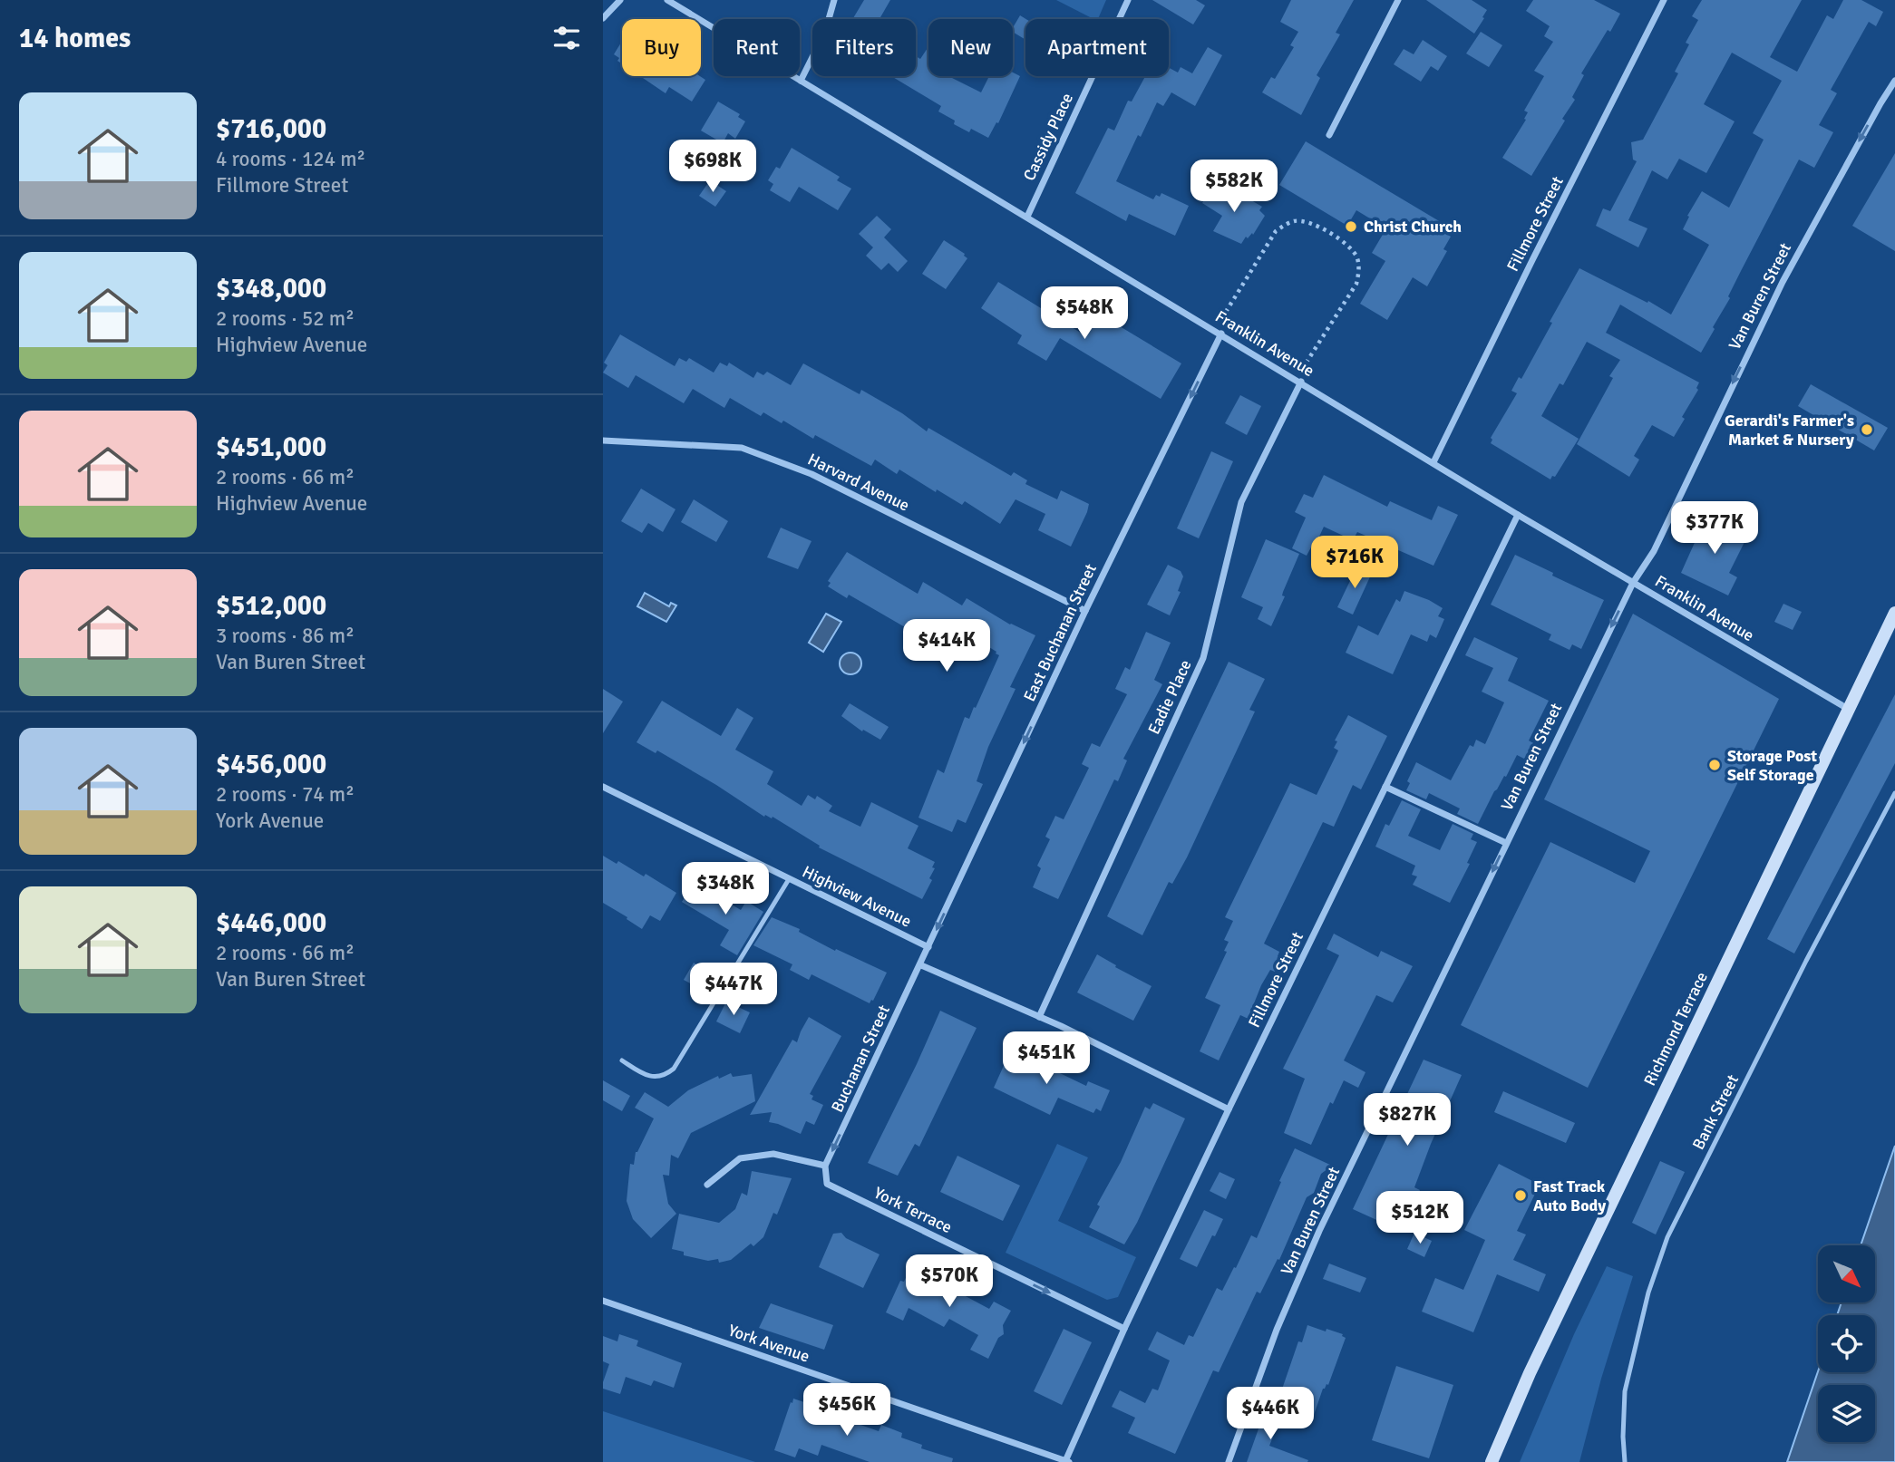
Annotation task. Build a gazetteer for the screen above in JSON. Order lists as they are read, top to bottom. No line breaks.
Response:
{"streets":{"main road":["Richmond Terrace"],"street":["Cassidy Place","Fillmore Street","Van Buren Street","Franklin Avenue","Harvard Avenue","East Buchanan Street","Eadie Place","Highview Avenue","Buchanan Street","York Terrace","York Avenue"],"lane":["Bank Street"]},"crossings":[["Cassidy Place","Franklin Avenue"],["Fillmore Street","Franklin Avenue"],["Fillmore Street","York Terrace"],["Fillmore Street","York Avenue"],["Van Buren Street","Franklin Avenue"],["Franklin Avenue","East Buchanan Street"],["Franklin Avenue","Eadie Place"],["Franklin Avenue","Richmond Terrace"],["Harvard Avenue","East Buchanan Street"],["East Buchanan Street","Highview Avenue"],["East Buchanan Street","Buchanan Street"],["Highview Avenue","Buchanan Street"],["Buchanan Street","York Terrace"]],"one_way":["Van Buren Street","East Buchanan Street","Buchanan Street","York Terrace"],"places":["Christ Church","Gerardi's Farmer's Market & Nursery","Storage Post Self Storage","Fast Track Auto Body"],"north":"bottom right","page":{"heading":"14 homes","chip":["Buy","Rent","Filters","New","Apartment"],"list":[{"name":"$716,000","note":"4 rooms · 124 m² · Fillmore Street"},{"name":"$348,000","note":"2 rooms · 52 m² · Highview Avenue"},{"name":"$451,000","note":"2 rooms · 66 m² · Highview Avenue"},{"name":"$512,000","note":"3 rooms · 86 m² · Van Buren Street"},{"name":"$456,000","note":"2 rooms · 74 m² · York Avenue"},{"name":"$446,000","note":"2 rooms · 66 m² · Van Buren Street"}],"price":["$698K","$582K","$548K","$377K","$716K","$414K","$348K","$447K","$451K","$827K","$512K","$570K","$456K","$446K"]}}
